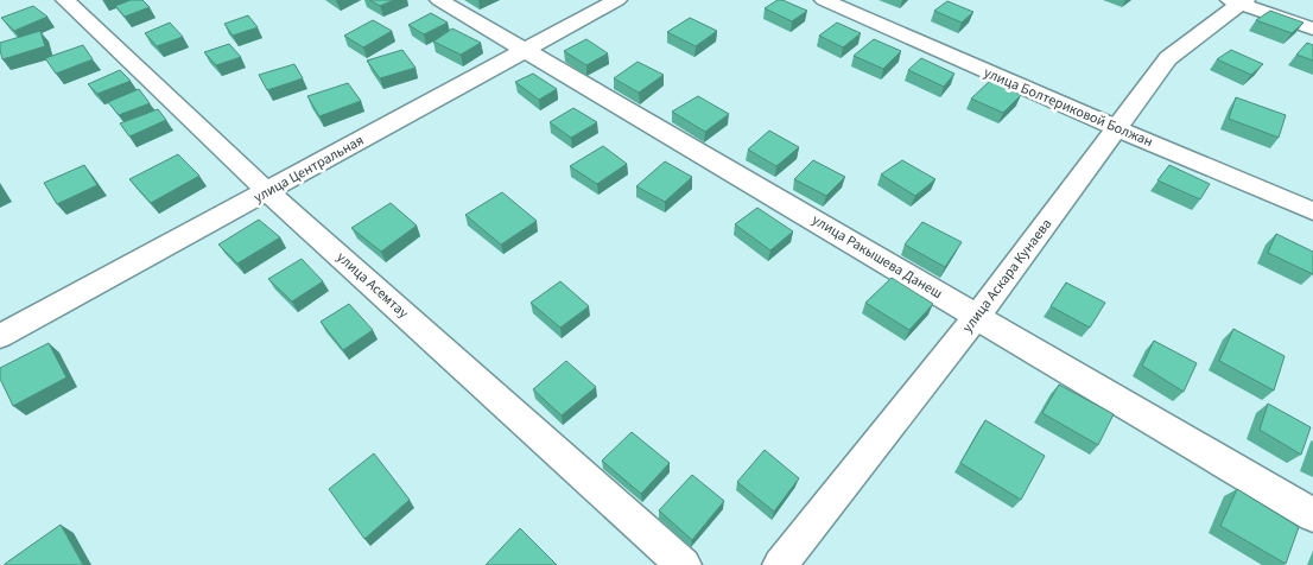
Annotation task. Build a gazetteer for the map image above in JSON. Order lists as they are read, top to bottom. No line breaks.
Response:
{"streets":{"street":["улица Болтериковой Болжан","улица Центральная","улица Ракышева Данеш","улица Аскара Кунаева","улица Асемтау"]},"crossings":[["улица Болтериковой Болжан","улица Аскара Кунаева"],["улица Центральная","улица Ракышева Данеш"],["улица Центральная","улица Асемтау"],["улица Ракышева Данеш","улица Аскара Кунаева"]]}
